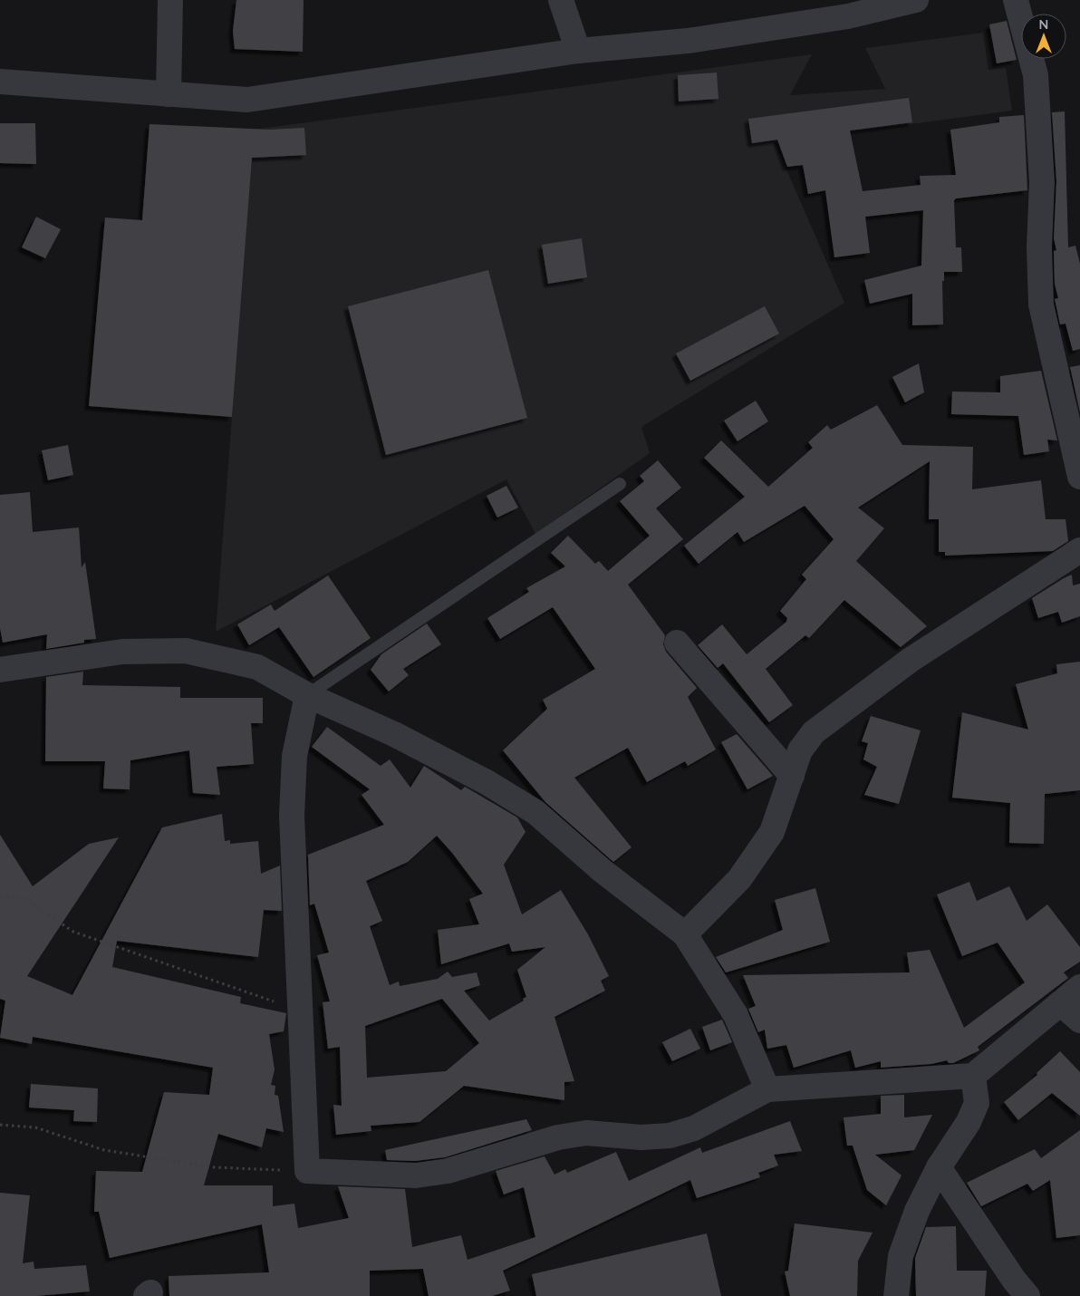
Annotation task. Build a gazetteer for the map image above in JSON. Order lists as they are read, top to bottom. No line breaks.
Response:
{"north":"top"}
